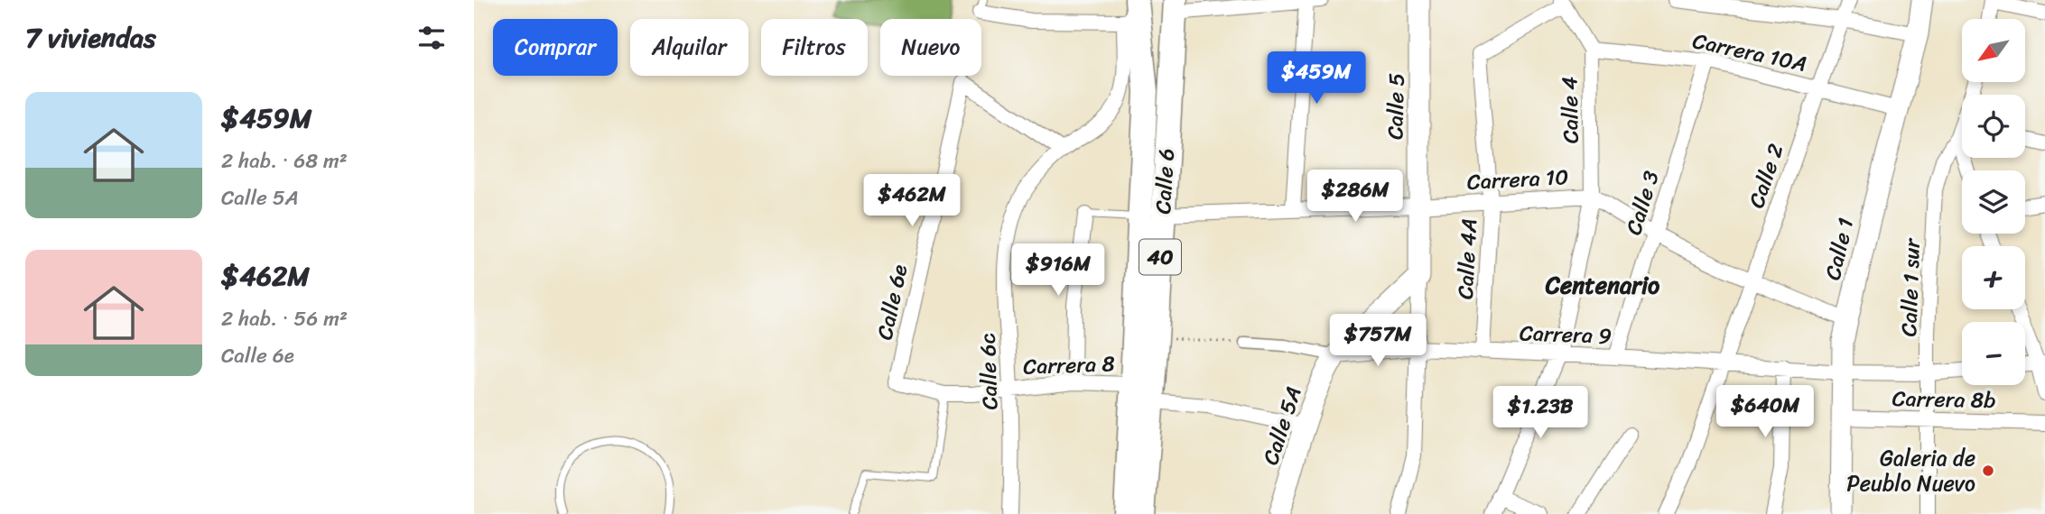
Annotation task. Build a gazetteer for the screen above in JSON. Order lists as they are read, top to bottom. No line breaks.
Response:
{"streets":{"highway":["Calle 6","40"],"main road":["Calle 5","Calle 1","Calle 5A"],"street":["Carrera 10A","Calle 4","Calle 2","Carrera 10","Calle 3","Calle 4A","Calle 1 sur","Calle 6e","Carrera 9","Carrera 8","Calle 6c","Carrera 8b"]},"crossings":[["Carrera 10A","Calle 4"],["Carrera 10A","Calle 2"],["Carrera 10A","Calle 3"],["Carrera 10A","Calle 1"],["Calle 5","Carrera 10"],["Calle 5","Carrera 9"],["Calle 5","Calle 5A"],["Calle 4","Carrera 10"],["Calle 4","Calle 4A"],["Calle 4","Carrera 9"],["Calle 2","Carrera 10"],["Calle 2","Carrera 9"],["Carrera 10","Calle 6"],["Carrera 10","Calle 3"],["Carrera 10","Calle 1"],["Carrera 10","Calle 4A"],["Calle 6","Carrera 8"],["Calle 6","Calle 6c"],["Calle 3","Carrera 9"],["Calle 1","Carrera 9"],["Calle 1","Carrera 8b"],["Calle 4A","Carrera 9"],["Calle 1 sur","Carrera 9"],["Calle 1 sur","Carrera 8b"],["Calle 6e","Carrera 8"],["Calle 6e","Calle 6c"],["Carrera 9","Calle 5A"],["Carrera 8","Calle 6c"]],"districts":["Centenario"],"places":["Galeria de Peublo Nuevo"],"north":"bottom left","page":{"heading":"7 viviendas","map_buttons":["+","−"],"chip":["Comprar","Alquilar","Filtros","Nuevo"],"price":["$459M","$286M","$462M","$916M","$757M","$640M","$1.23B"],"list":[{"name":"$459M","note":"2 hab. · 68 m² · Calle 5A"},{"name":"$462M","note":"2 hab. · 56 m² · Calle 6e"}]}}
